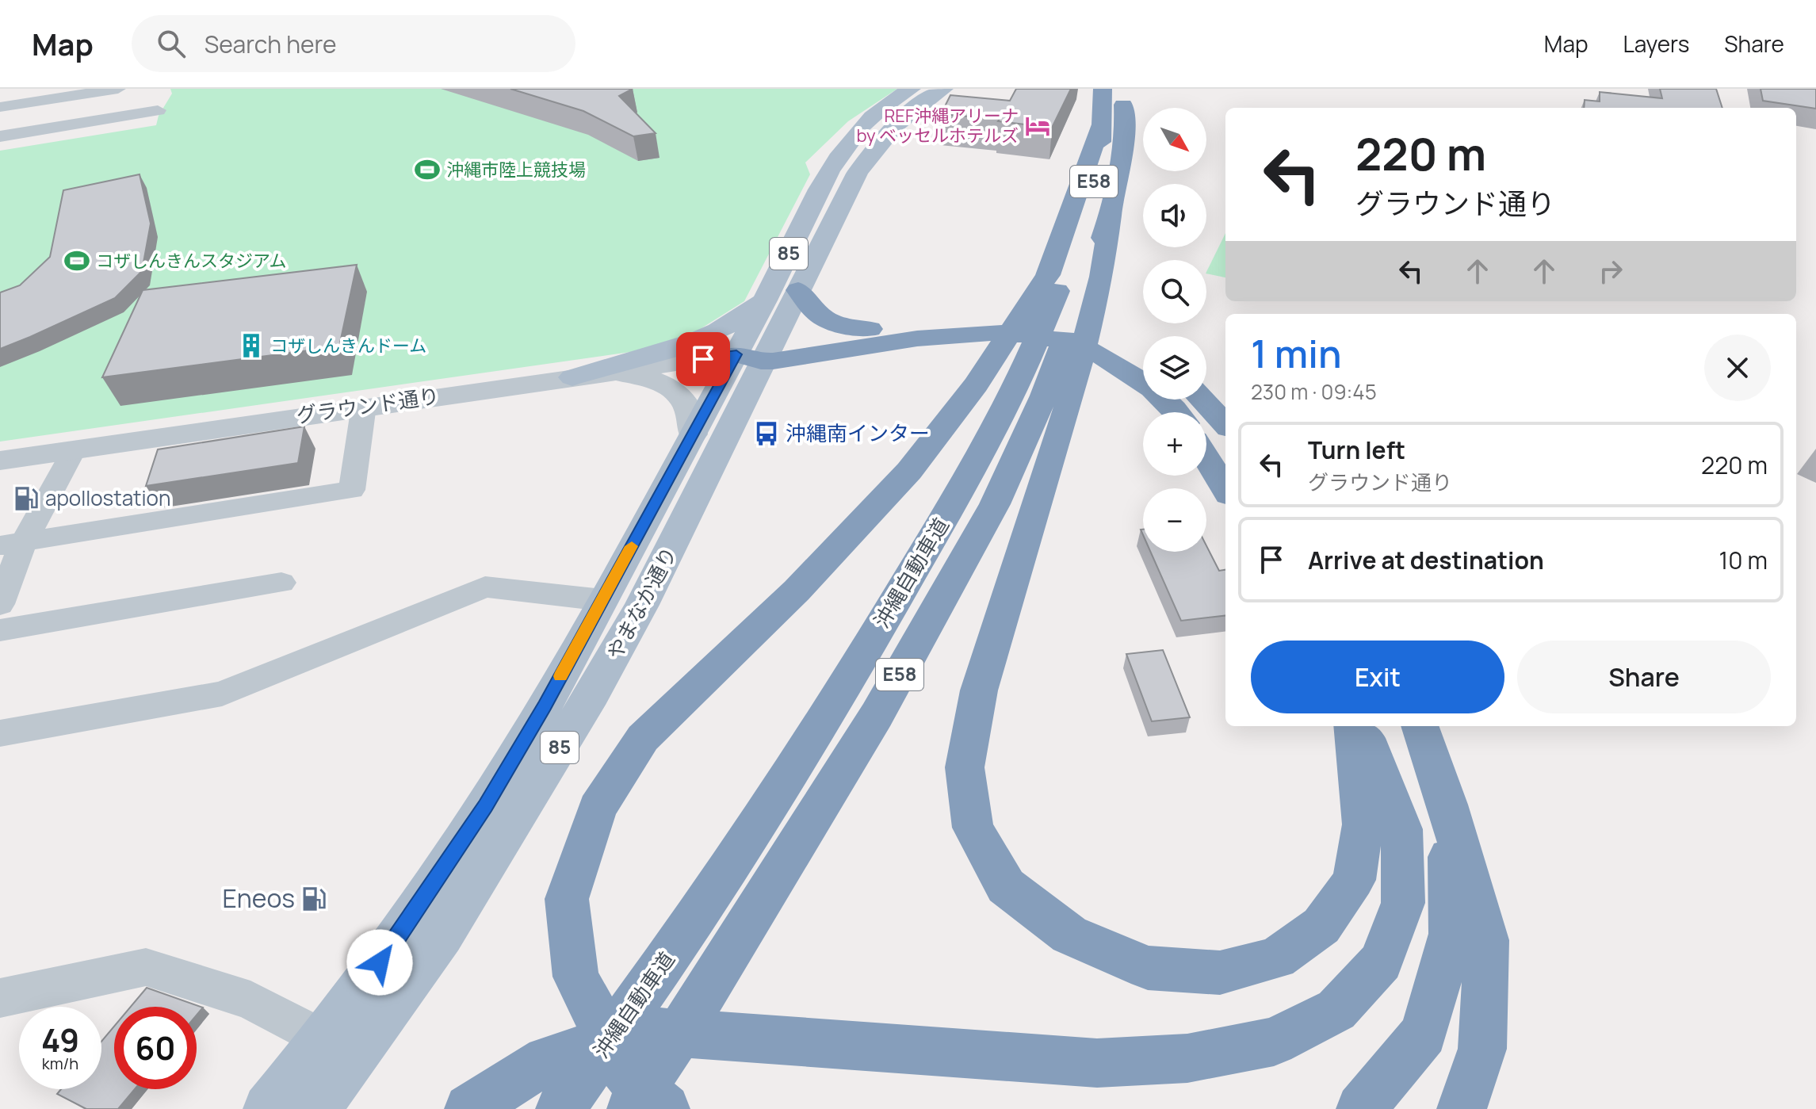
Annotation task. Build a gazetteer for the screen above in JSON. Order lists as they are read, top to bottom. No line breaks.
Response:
{"streets":{"highway":["E58","沖縄自動車道"],"main road":["85","やまなか通り"],"street":["グラウンド通り"]},"crossings":[["E58","沖縄自動車道"],["グラウンド通り","やまなか通り"]],"places":{"hotel":["REF沖縄アリーナ by ベッセルホテルズ"],"sports":["沖縄市陸上競技場","コザしんきんスタジアム"],"building":["コザしんきんドーム"],"bus stop":["沖縄南インター"],"fuel station":["apollostation","Eneos"]},"north":"bottom right","page":{"header":"Map","search":"Search here","nav":["Map","Layers","Share"],"map_buttons":["+","−"],"turn":["220 m","グラウンド通り"],"heading":["1 min","230 m · 09:45"],"list":[{"name":"Turn left","note":"グラウンド通り","value":"220 m"},{"name":"Arrive at destination","value":"10 m"}],"buttons":["Exit","Share"],"speed":"49 km/h","limit":"60"}}
